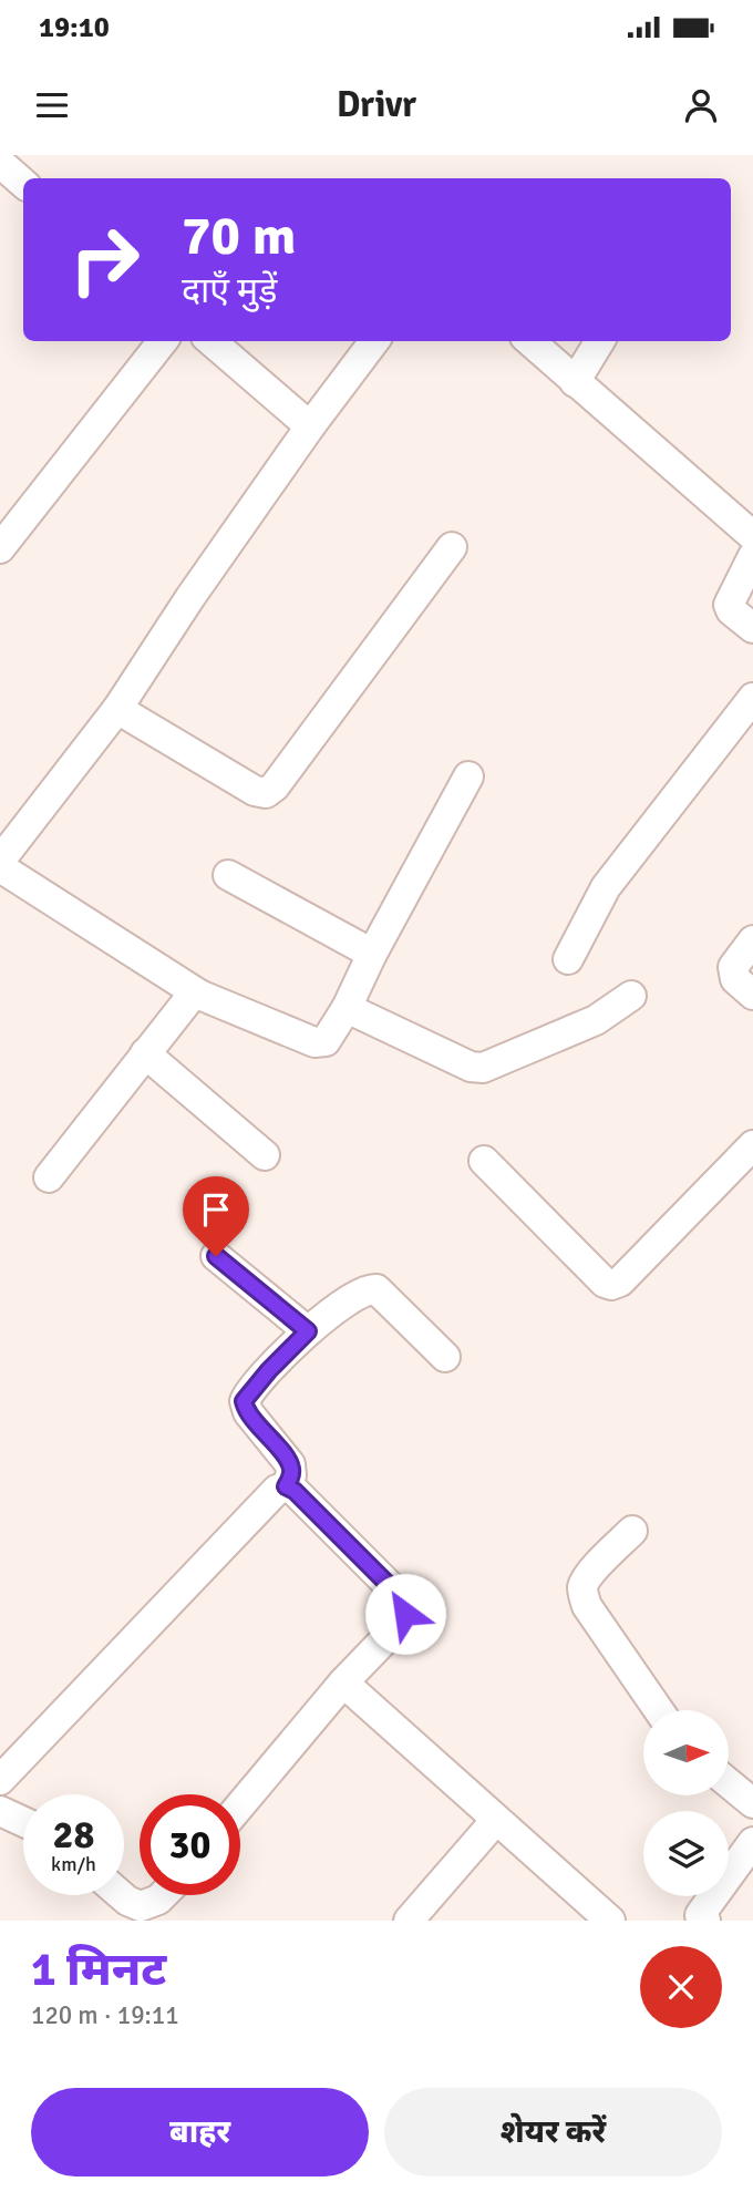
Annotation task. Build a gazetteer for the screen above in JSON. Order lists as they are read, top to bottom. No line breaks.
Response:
{"north":"right","page":{"status":"19:10","header":"Drivr","turn":["70 m","दाएँ मुड़ें"],"speed":"28 km/h","limit":"30","heading":["1 मिनट","120 m · 19:11"],"buttons":["बाहर","शेयर करें"]}}
